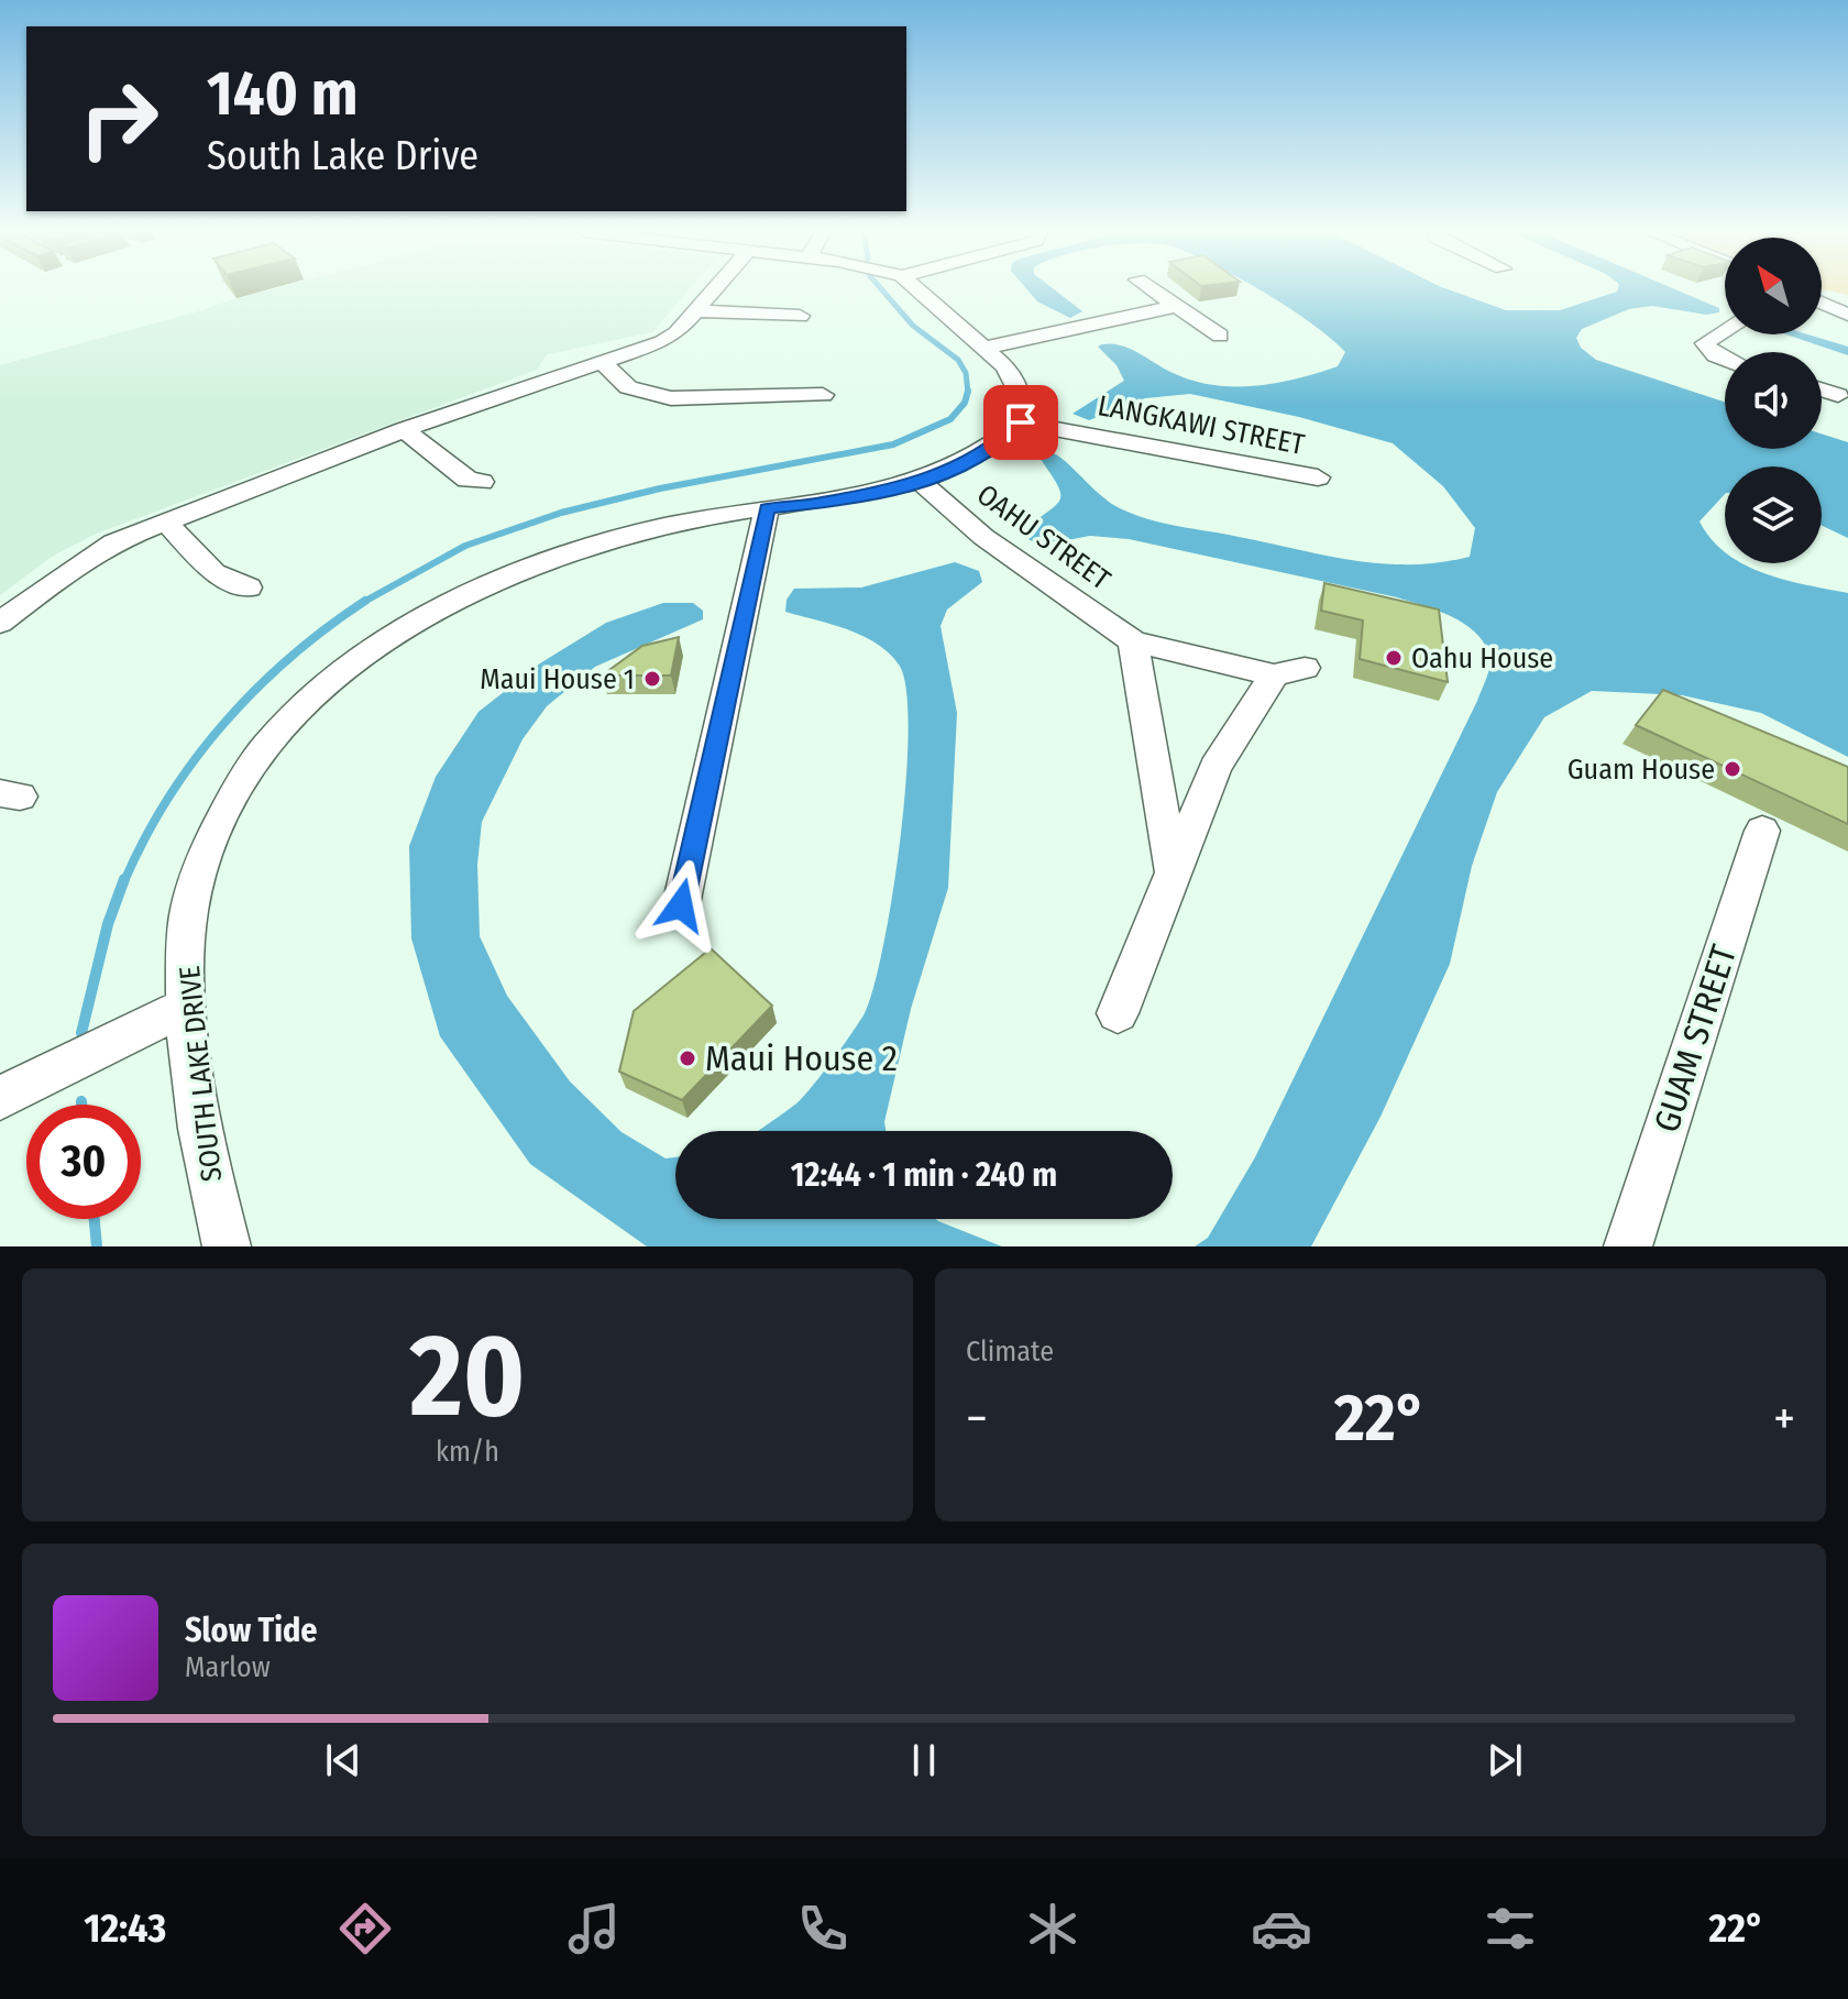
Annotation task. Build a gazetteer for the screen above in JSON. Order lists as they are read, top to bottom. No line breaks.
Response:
{"streets":{"street":["LANGKAWI STREET","OAHU STREET","GUAM STREET","SOUTH LAKE DRIVE"]},"crossings":[["LANGKAWI STREET","SOUTH LAKE DRIVE"],["OAHU STREET","SOUTH LAKE DRIVE"]],"places":["Oahu House","Maui House 1","Guam House","Maui House 2"],"north":"top left","page":{"turn":["140 m","South Lake Drive"],"limit":"30","trip":"12:44 · 1 min · 240 m","tile":[["20","km/h"],"Climate"],"heat":["−","22°","+"],"song":["Slow Tide","Marlow"],"tabs":["12:43","22°"]}}
